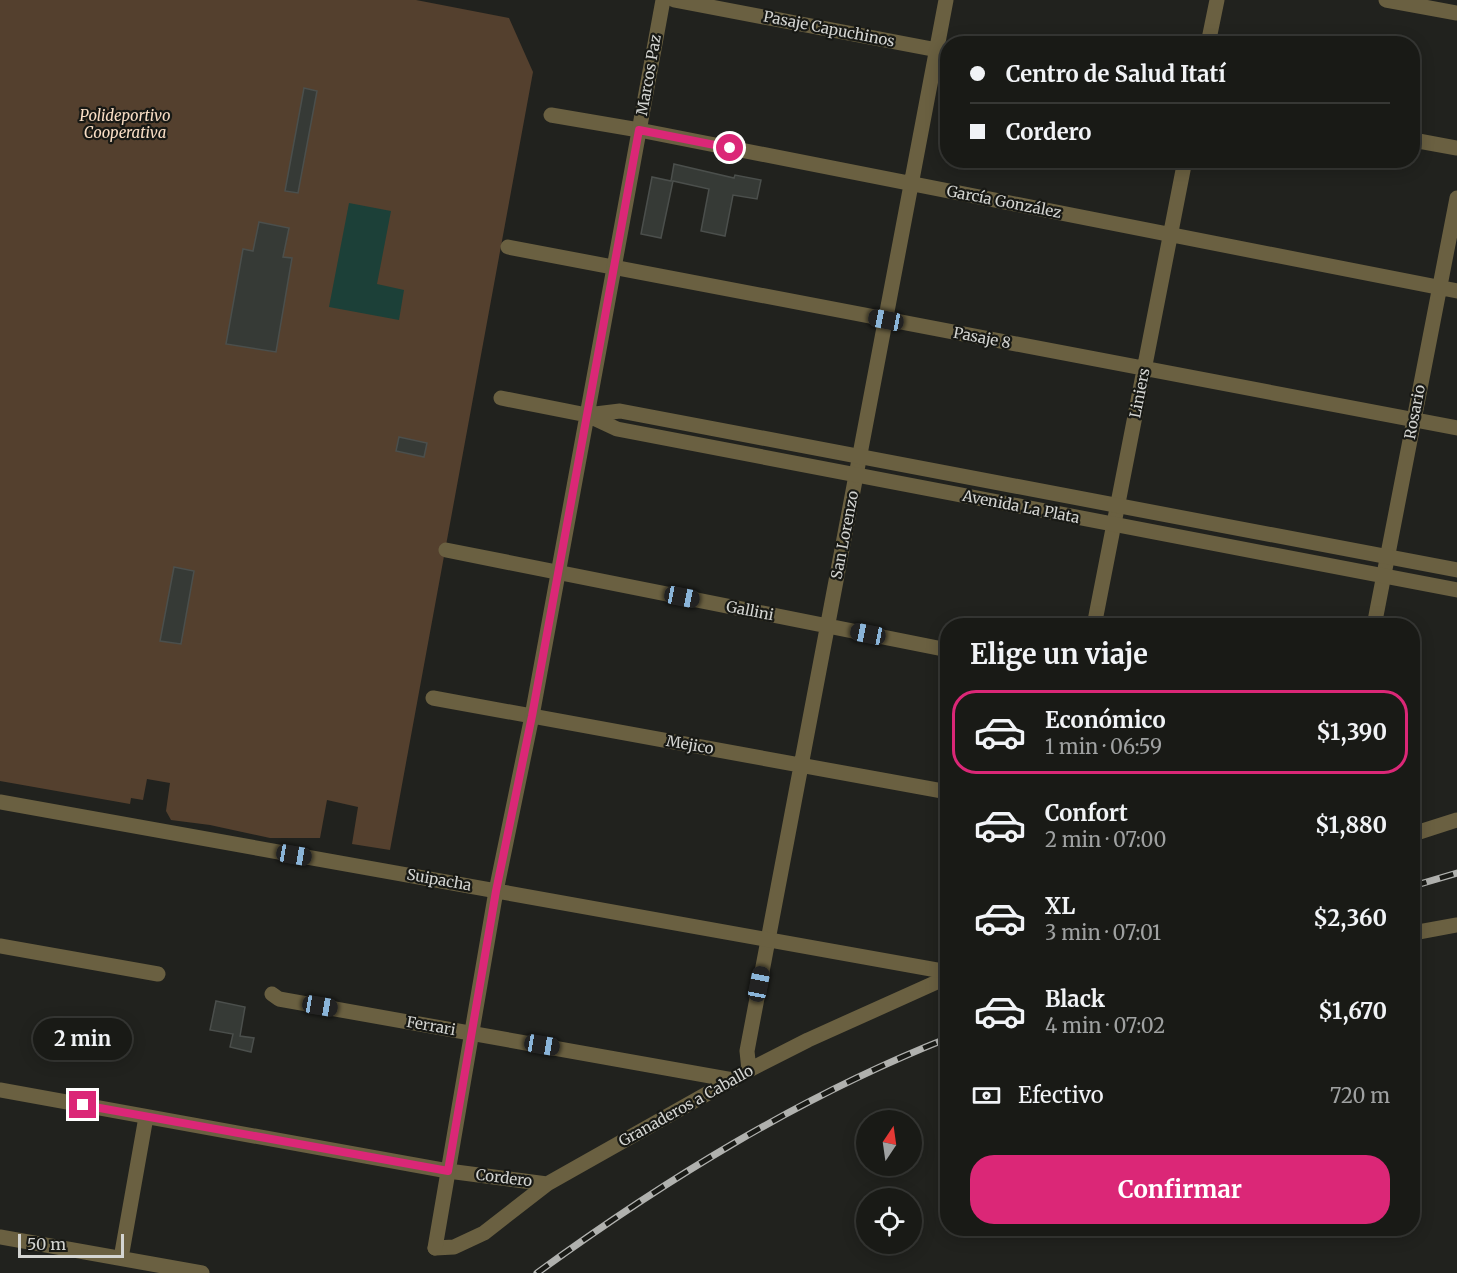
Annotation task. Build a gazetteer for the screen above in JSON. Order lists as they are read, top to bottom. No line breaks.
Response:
{"streets":{"street":["Pasaje Capuchinos","Marcos Paz","García González","Pasaje 8","Liniers","Rosario","Avenida La Plata","San Lorenzo","Gallini","Mejico","Suipacha","Ferrari","Granaderos a Caballo","Cordero"]},"crossings":[["Marcos Paz","García González"],["Marcos Paz","Pasaje 8"],["Marcos Paz","Avenida La Plata"],["Marcos Paz","Gallini"],["Marcos Paz","Mejico"],["Marcos Paz","Suipacha"],["Marcos Paz","Ferrari"],["Marcos Paz","Granaderos a Caballo"],["Marcos Paz","Cordero"],["García González","Liniers"],["García González","Rosario"],["García González","San Lorenzo"],["Pasaje 8","Liniers"],["Pasaje 8","Rosario"],["Pasaje 8","San Lorenzo"],["Liniers","Avenida La Plata"],["Rosario","Avenida La Plata"],["Avenida La Plata","San Lorenzo"],["San Lorenzo","Gallini"],["San Lorenzo","Mejico"],["San Lorenzo","Suipacha"],["San Lorenzo","Granaderos a Caballo"],["Ferrari","Granaderos a Caballo"],["Granaderos a Caballo","Cordero"]],"parks":["Polideportivo Cooperativa"],"scale_bar":"50 m","north":"top","page":{"banner":["Centro de Salud Itatí","Cordero"],"heading":"Elige un viaje","list":[{"name":"Económico","note":"1 min · 06:59","value":"$1,390"},{"name":"Confort","note":"2 min · 07:00","value":"$1,880"},{"name":"XL","note":"3 min · 07:01","value":"$2,360"},{"name":"Black","note":"4 min · 07:02","value":"$1,670"}],"bubble":"2 min","pay":["Efectivo","720 m"],"buttons":"Confirmar","scale":"50 m"}}
